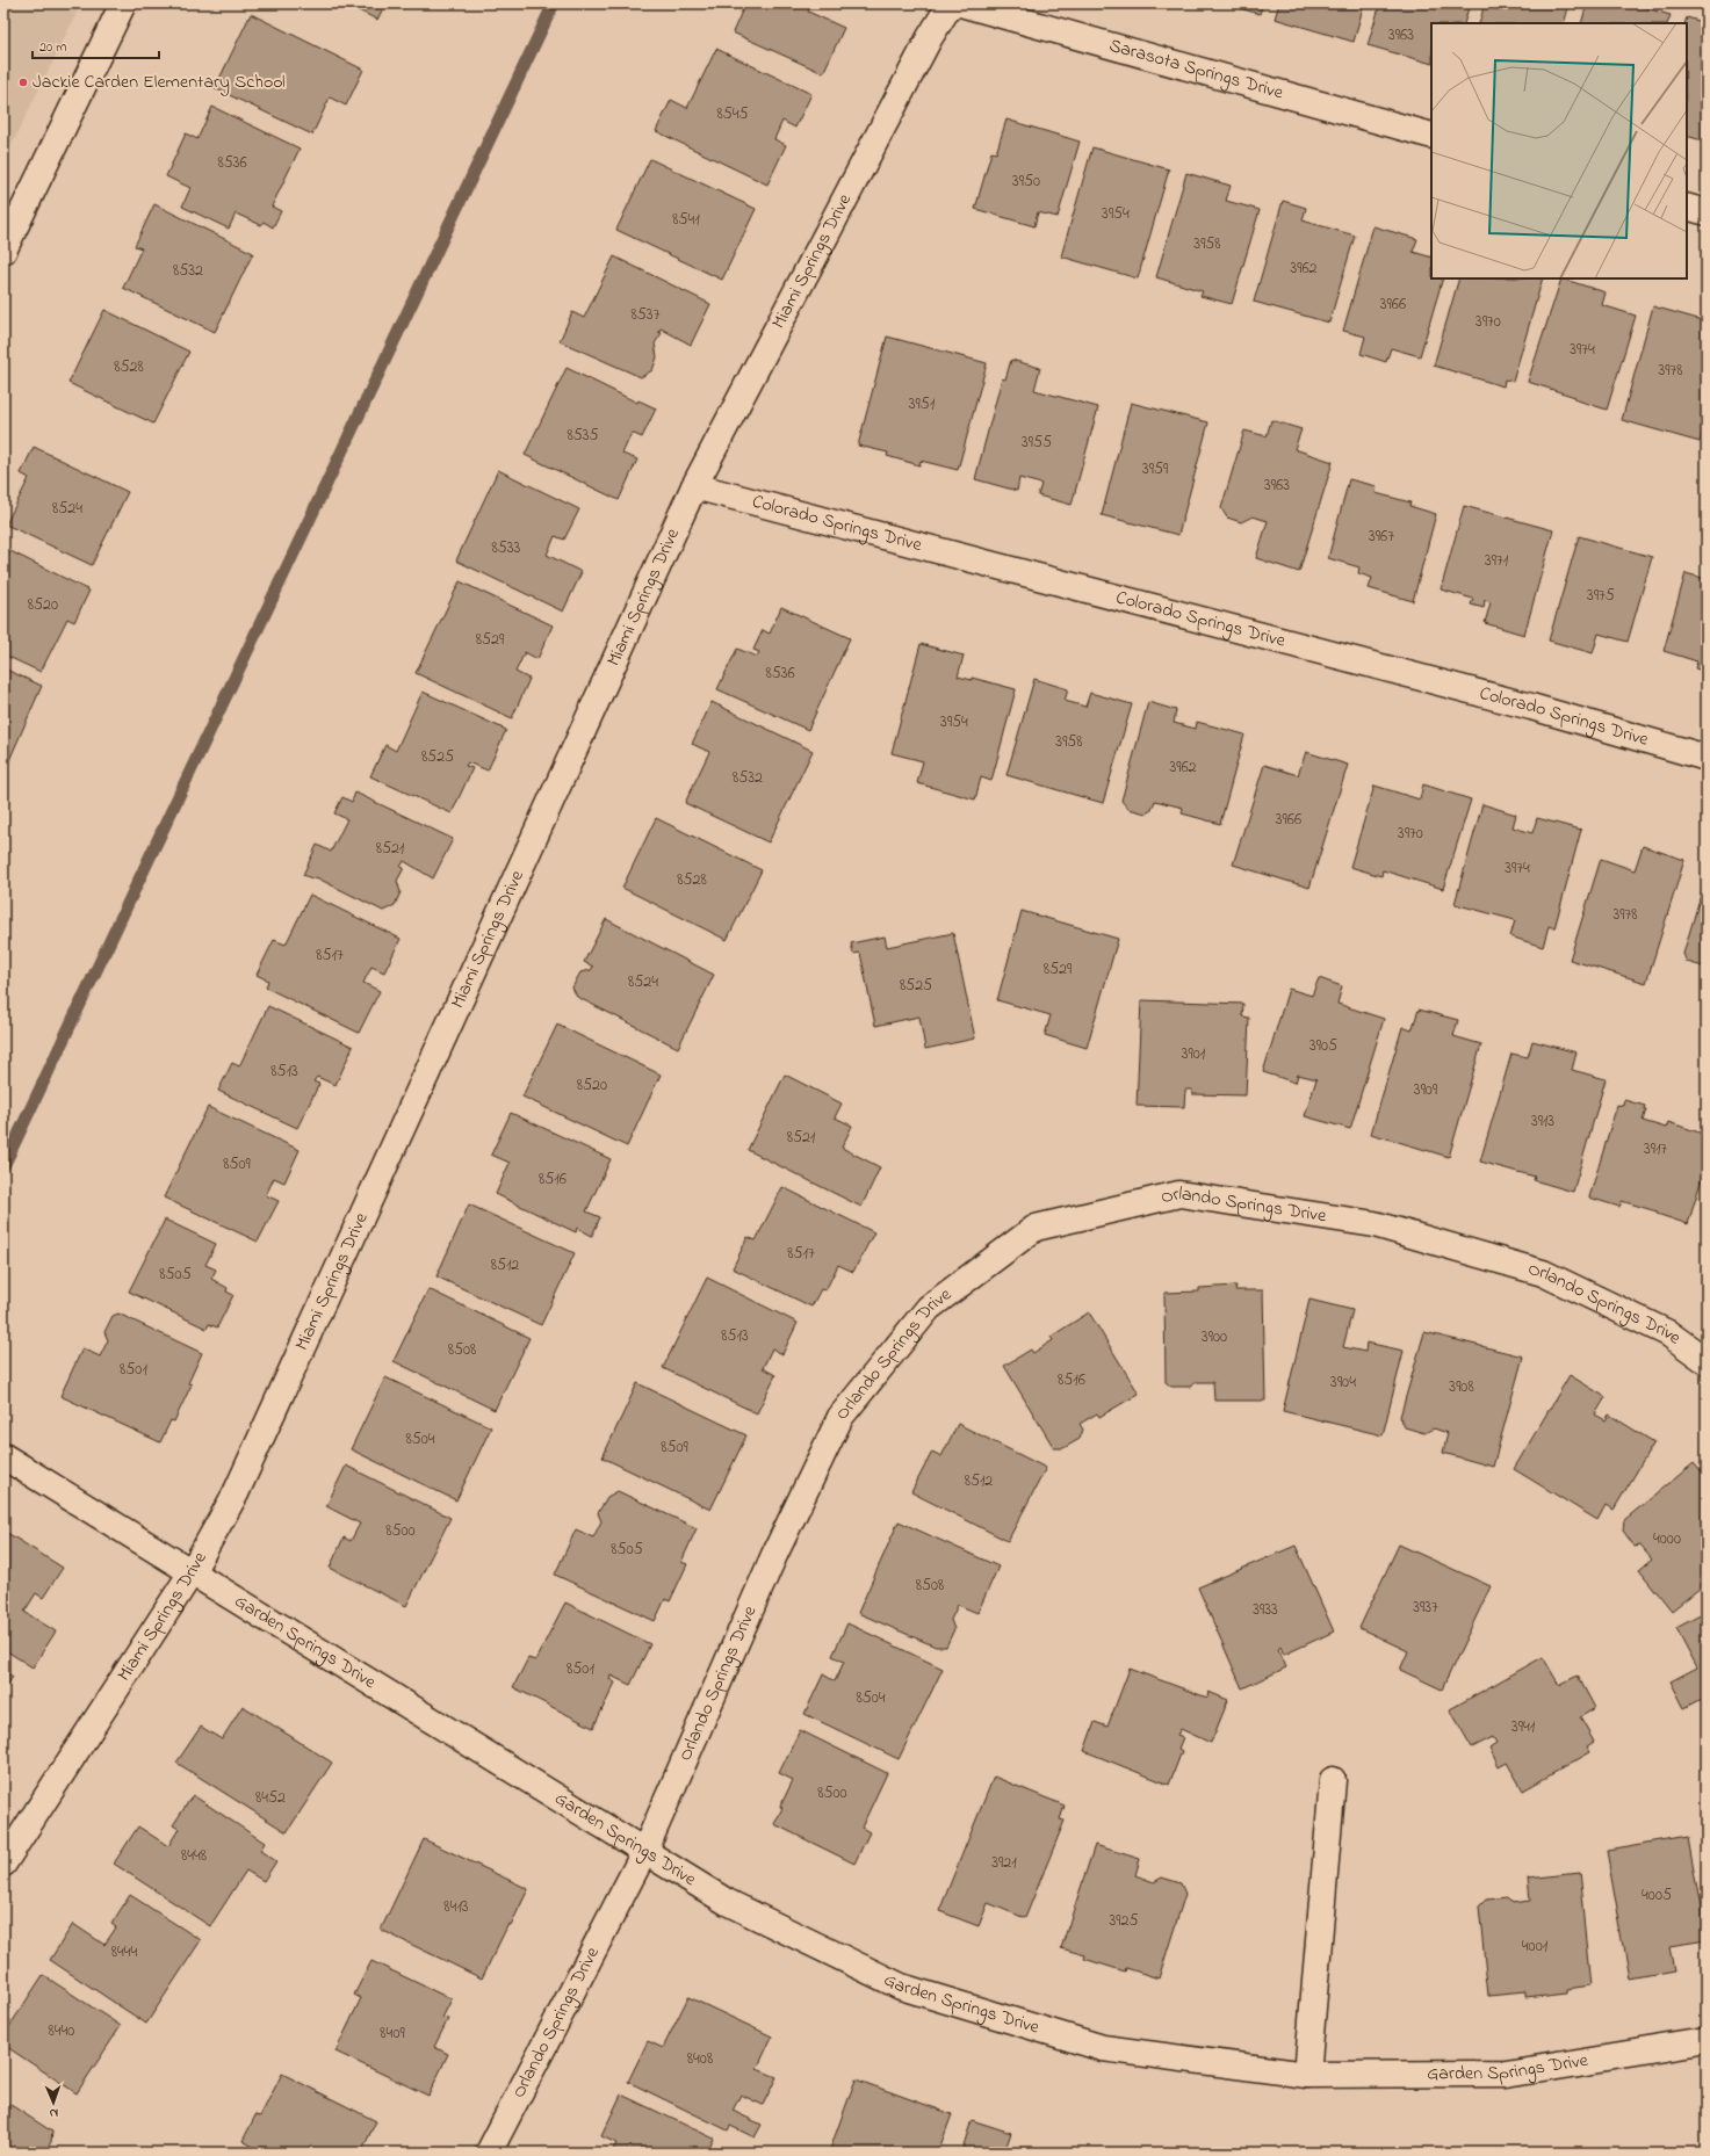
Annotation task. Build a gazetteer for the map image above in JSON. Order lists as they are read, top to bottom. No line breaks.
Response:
{"streets":{"street":["Sarasota Springs Drive","Miami Springs Drive","Colorado Springs Drive","Orlando Springs Drive","Garden Springs Drive"]},"crossings":[["Miami Springs Drive","Colorado Springs Drive"],["Miami Springs Drive","Garden Springs Drive"],["Orlando Springs Drive","Garden Springs Drive"]],"places":["Jackie Carden Elementary School"],"house_numbers":["3963","8545","8536","3950","3954","8541","3958","3962","8532","3966","8537","3970","3974","8528","3978","3951","8535","3955","3959","3963","8524","3967","8533","3971","3975","8520","8529","8536","3954","3958","8525","3962","8532","3966","3970","8521","3974","8528","3978","8517","8529","8524","8525","3905","3901","8513","8520","3909","3913","8521","3917","8509","8516","8517","8512","8505","8513","3900","8508","8501","8516","3904","3908","8504","8509","8512","8500","4000","8505","8508","3937","3933","8501","8504","3941","8500","8452","8448","3921","4005","8413","3925","4001","8444","8440","8409","8408"],"scale_bar":"20 m","north":"bottom"}
